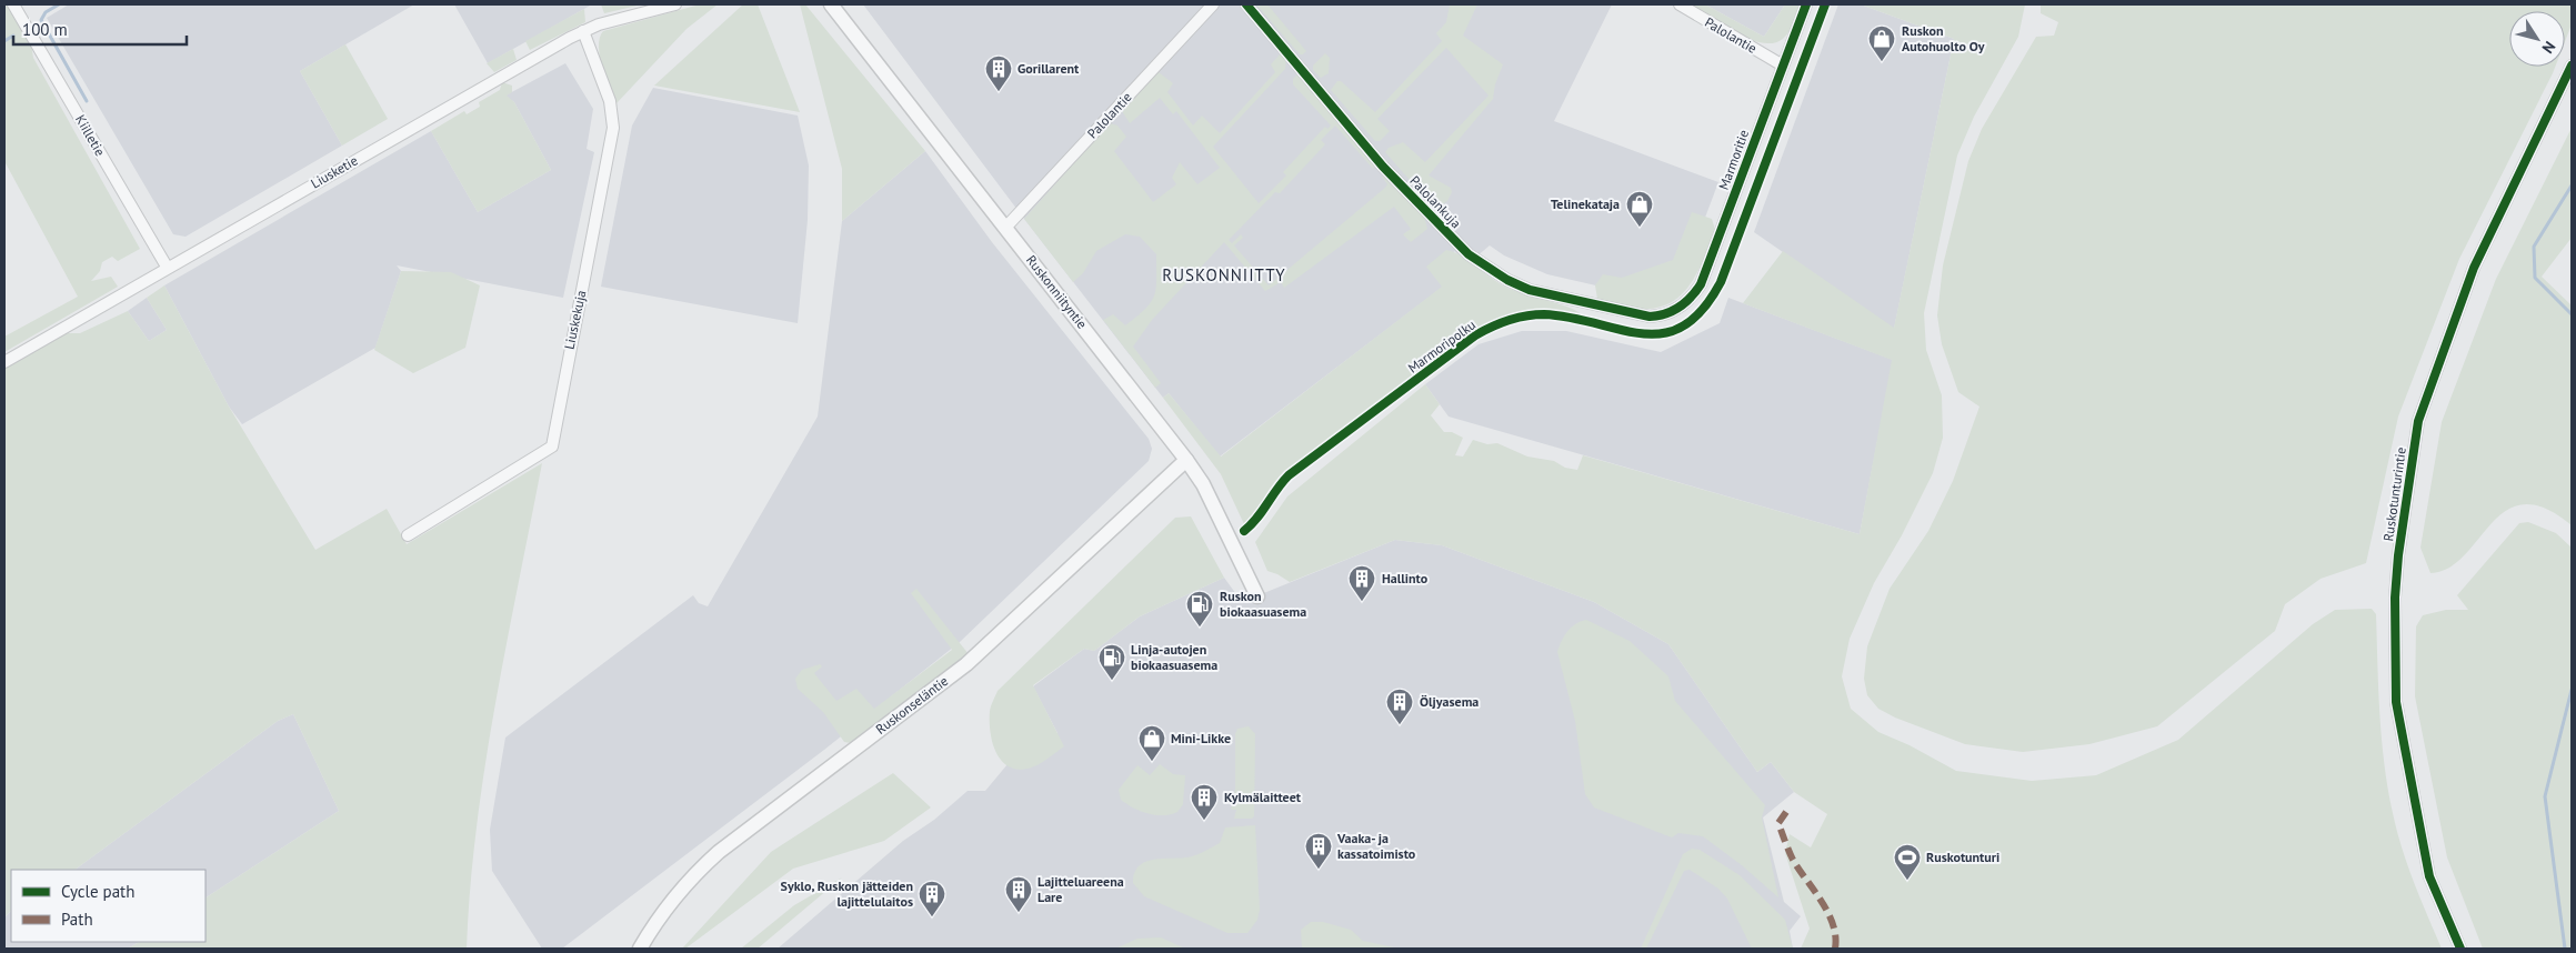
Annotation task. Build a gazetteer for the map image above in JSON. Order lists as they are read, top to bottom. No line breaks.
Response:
{"streets":{"street":["Palolantie","Kiilletie","Marmoritie","Liusketie","Palolankuja","Ruskonniityntie","Liuskekuja","Ruskotunturintie","Ruskonseläntie"],"cycle path":["Marmoripolku"]},"crossings":[["Palolantie","Marmoritie"],["Palolantie","Ruskonniityntie"],["Kiilletie","Liusketie"],["Marmoritie","Palolankuja"],["Liusketie","Liuskekuja"],["Ruskonniityntie","Ruskonseläntie"]],"districts":["RUSKONNIITTY"],"places":{"shop":["Ruskon Autohuolto Oy","Telinekataja","Mini-Likke"],"building":["Gorillarent","Hallinto","Öljyasema","Kylmälaitteet","Vaaka- ja kassatoimisto","Lajitteluareena Lare","Syklo, Ruskon jätteiden lajittelulaitos"],"fuel station":["Ruskon biokaasuasema","Linja-autojen biokaasuasema"],"sports":["Ruskotunturi"]},"legend":["Cycle path","Path"],"scale_bar":"100 m","north":"bottom right"}
